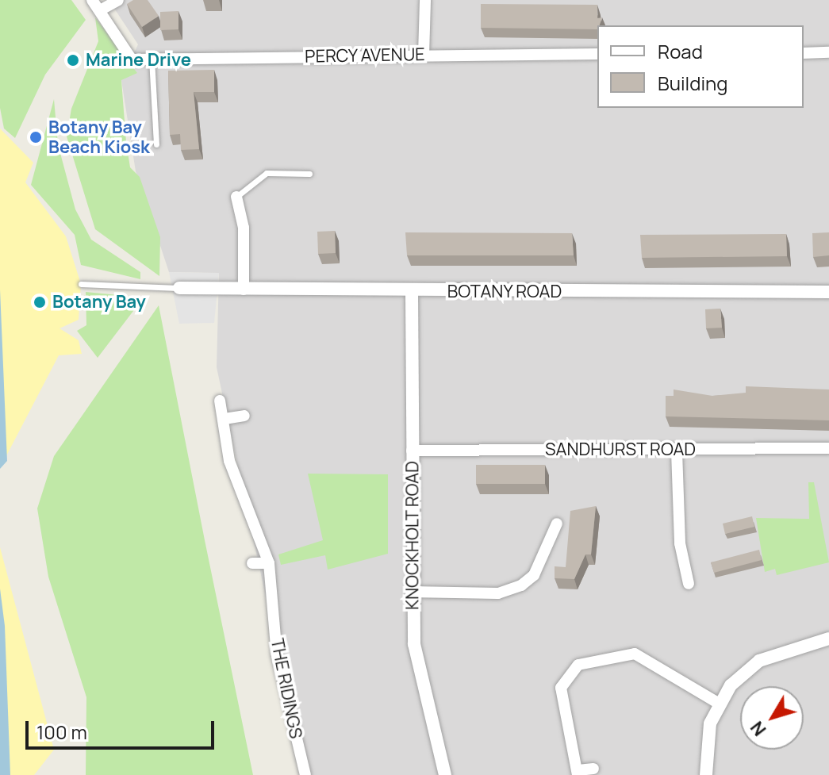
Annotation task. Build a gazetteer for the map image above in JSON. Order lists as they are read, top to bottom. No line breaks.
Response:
{"streets":{"street":["PERCY AVENUE","BOTANY ROAD","SANDHURST ROAD","KNOCKHOLT ROAD","THE RIDINGS"]},"crossings":[["BOTANY ROAD","KNOCKHOLT ROAD"],["SANDHURST ROAD","KNOCKHOLT ROAD"]],"places":["Marine Drive","Botany Bay Beach Kiosk","Botany Bay"],"legend":["Road","Building"],"scale_bar":"100 m","north":"bottom left"}
